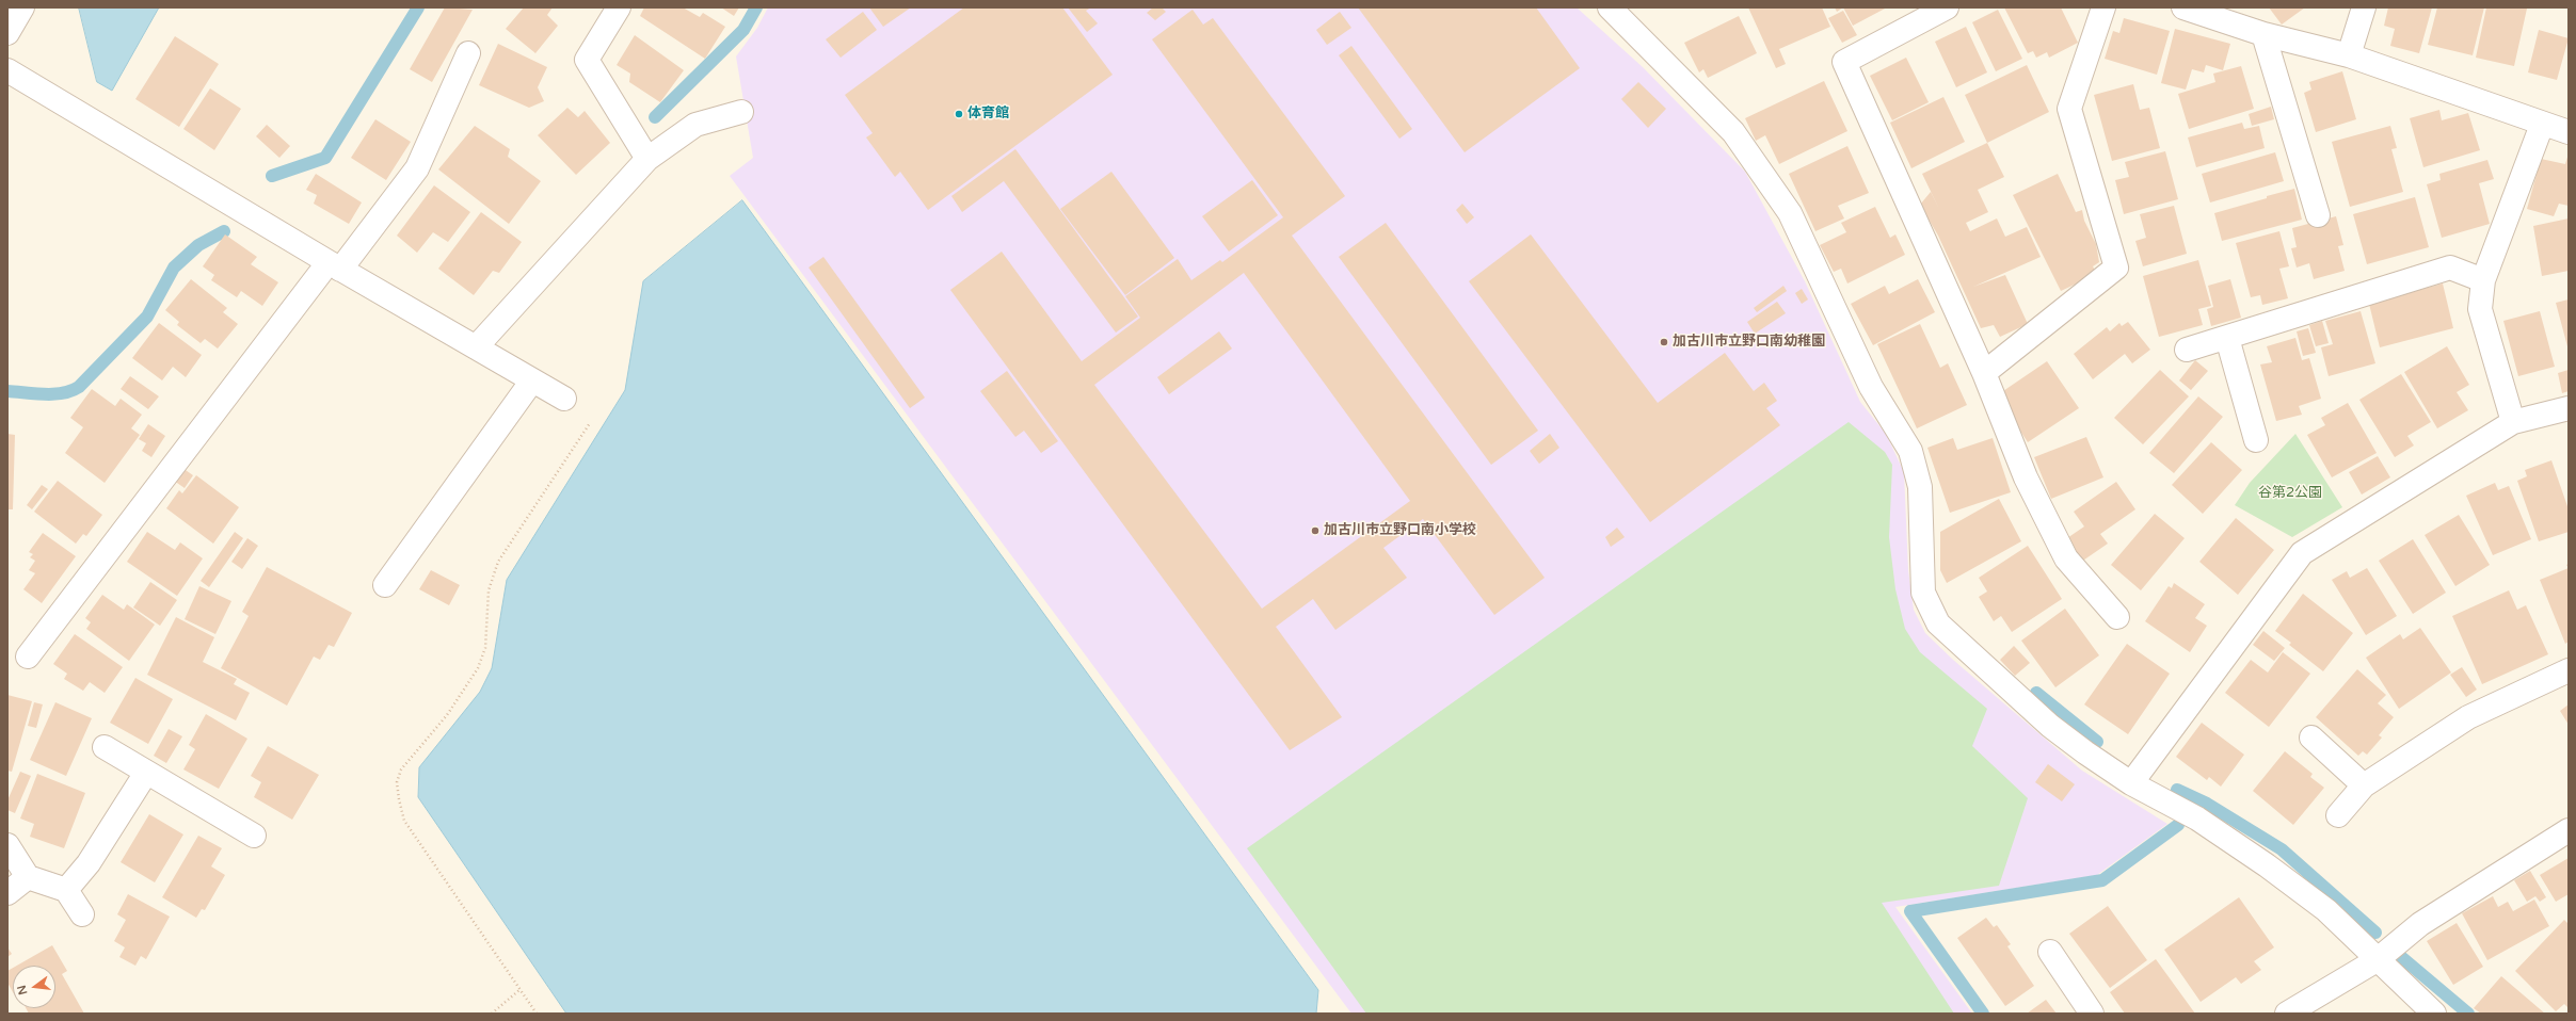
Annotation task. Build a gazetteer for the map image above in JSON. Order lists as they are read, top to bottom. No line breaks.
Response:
{"parks":["谷第2公園"],"places":["体育館","加古川市立野口南幼稚園","加古川市立野口南小学校"],"north":"left"}
